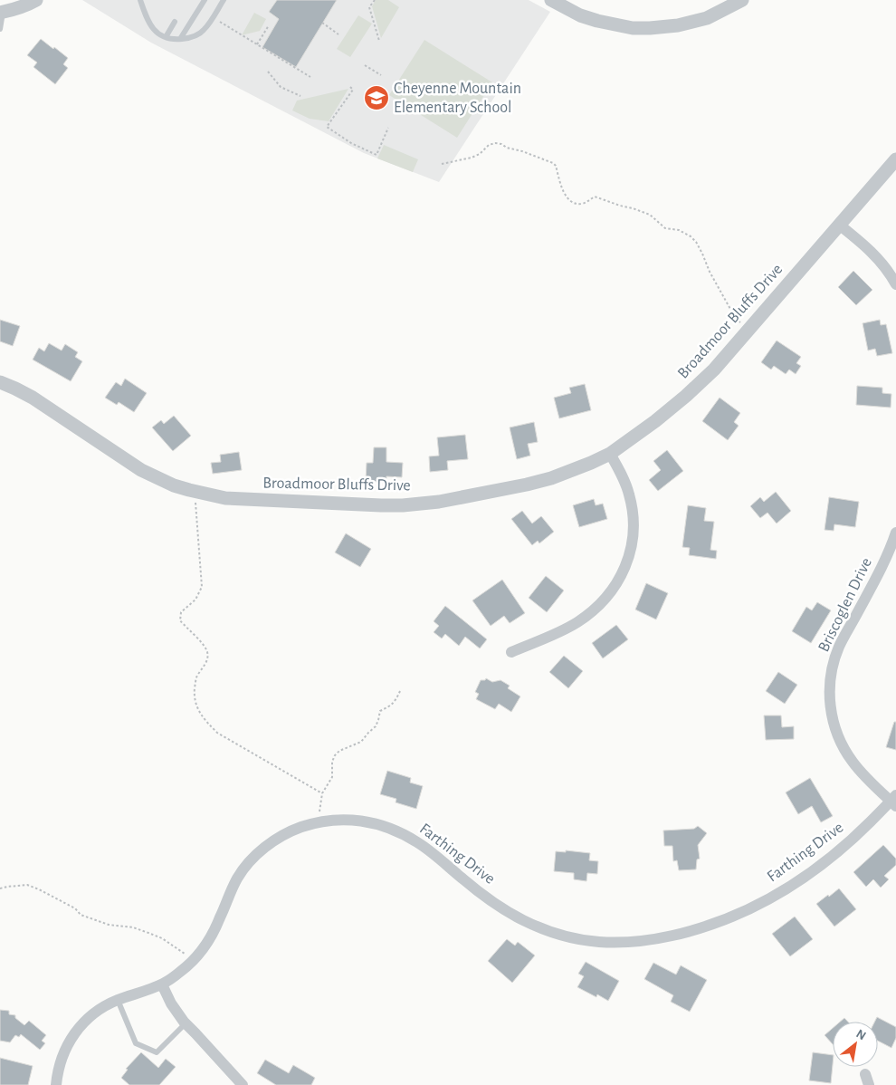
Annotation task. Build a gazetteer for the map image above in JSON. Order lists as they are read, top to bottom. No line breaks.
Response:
{"streets":{"street":["Broadmoor Bluffs Drive","Briscoglen Drive","Farthing Drive"]},"crossings":[["Briscoglen Drive","Farthing Drive"]],"places":{"school or university":["Cheyenne Mountain Elementary School"]},"north":"top right"}
